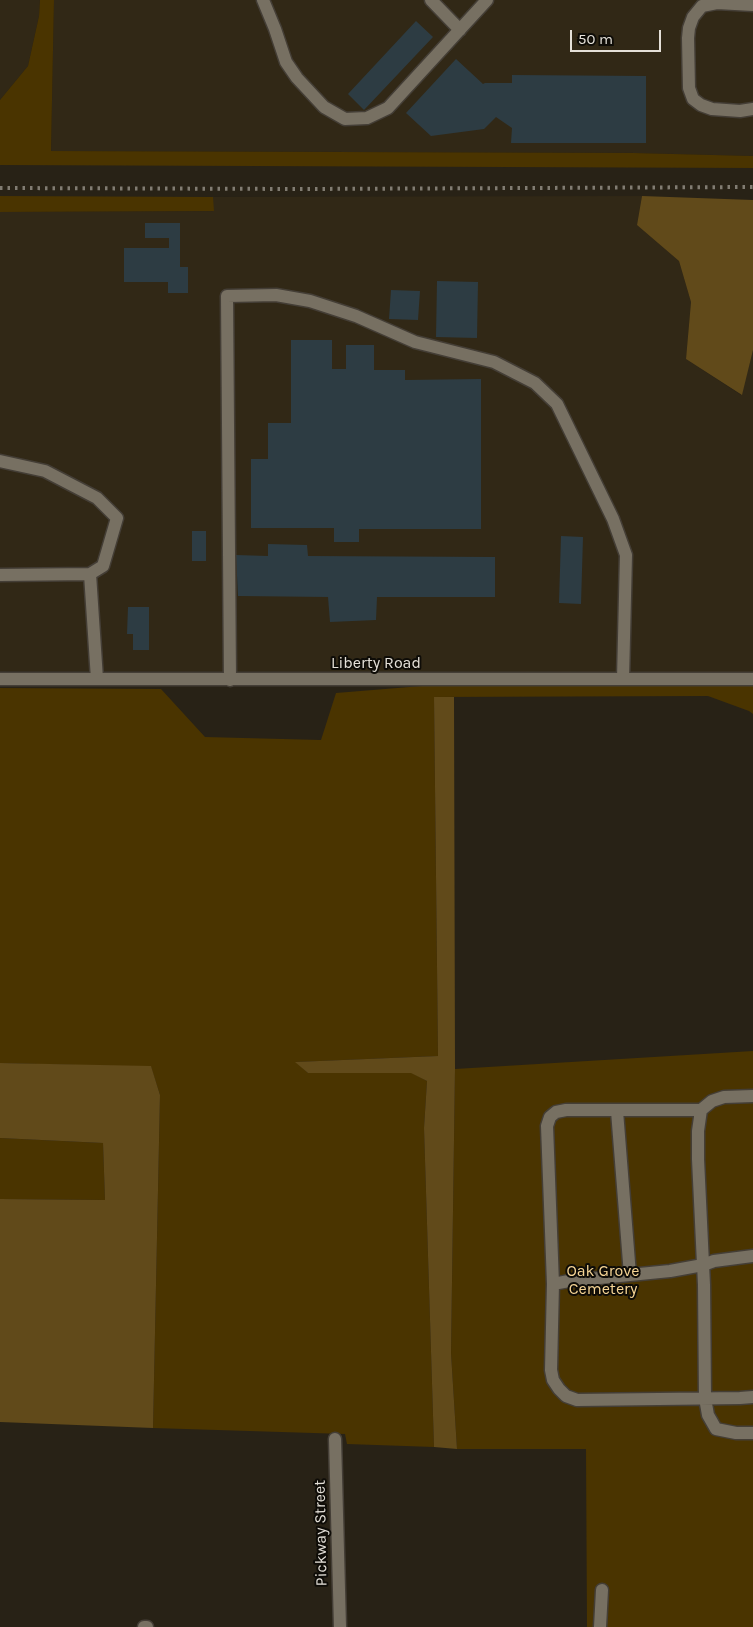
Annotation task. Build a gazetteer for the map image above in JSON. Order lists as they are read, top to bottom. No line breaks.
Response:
{"streets":{"street":["Liberty Road","Pickway Street"]},"parks":["Oak Grove Cemetery"],"scale_bar":"50 m"}
